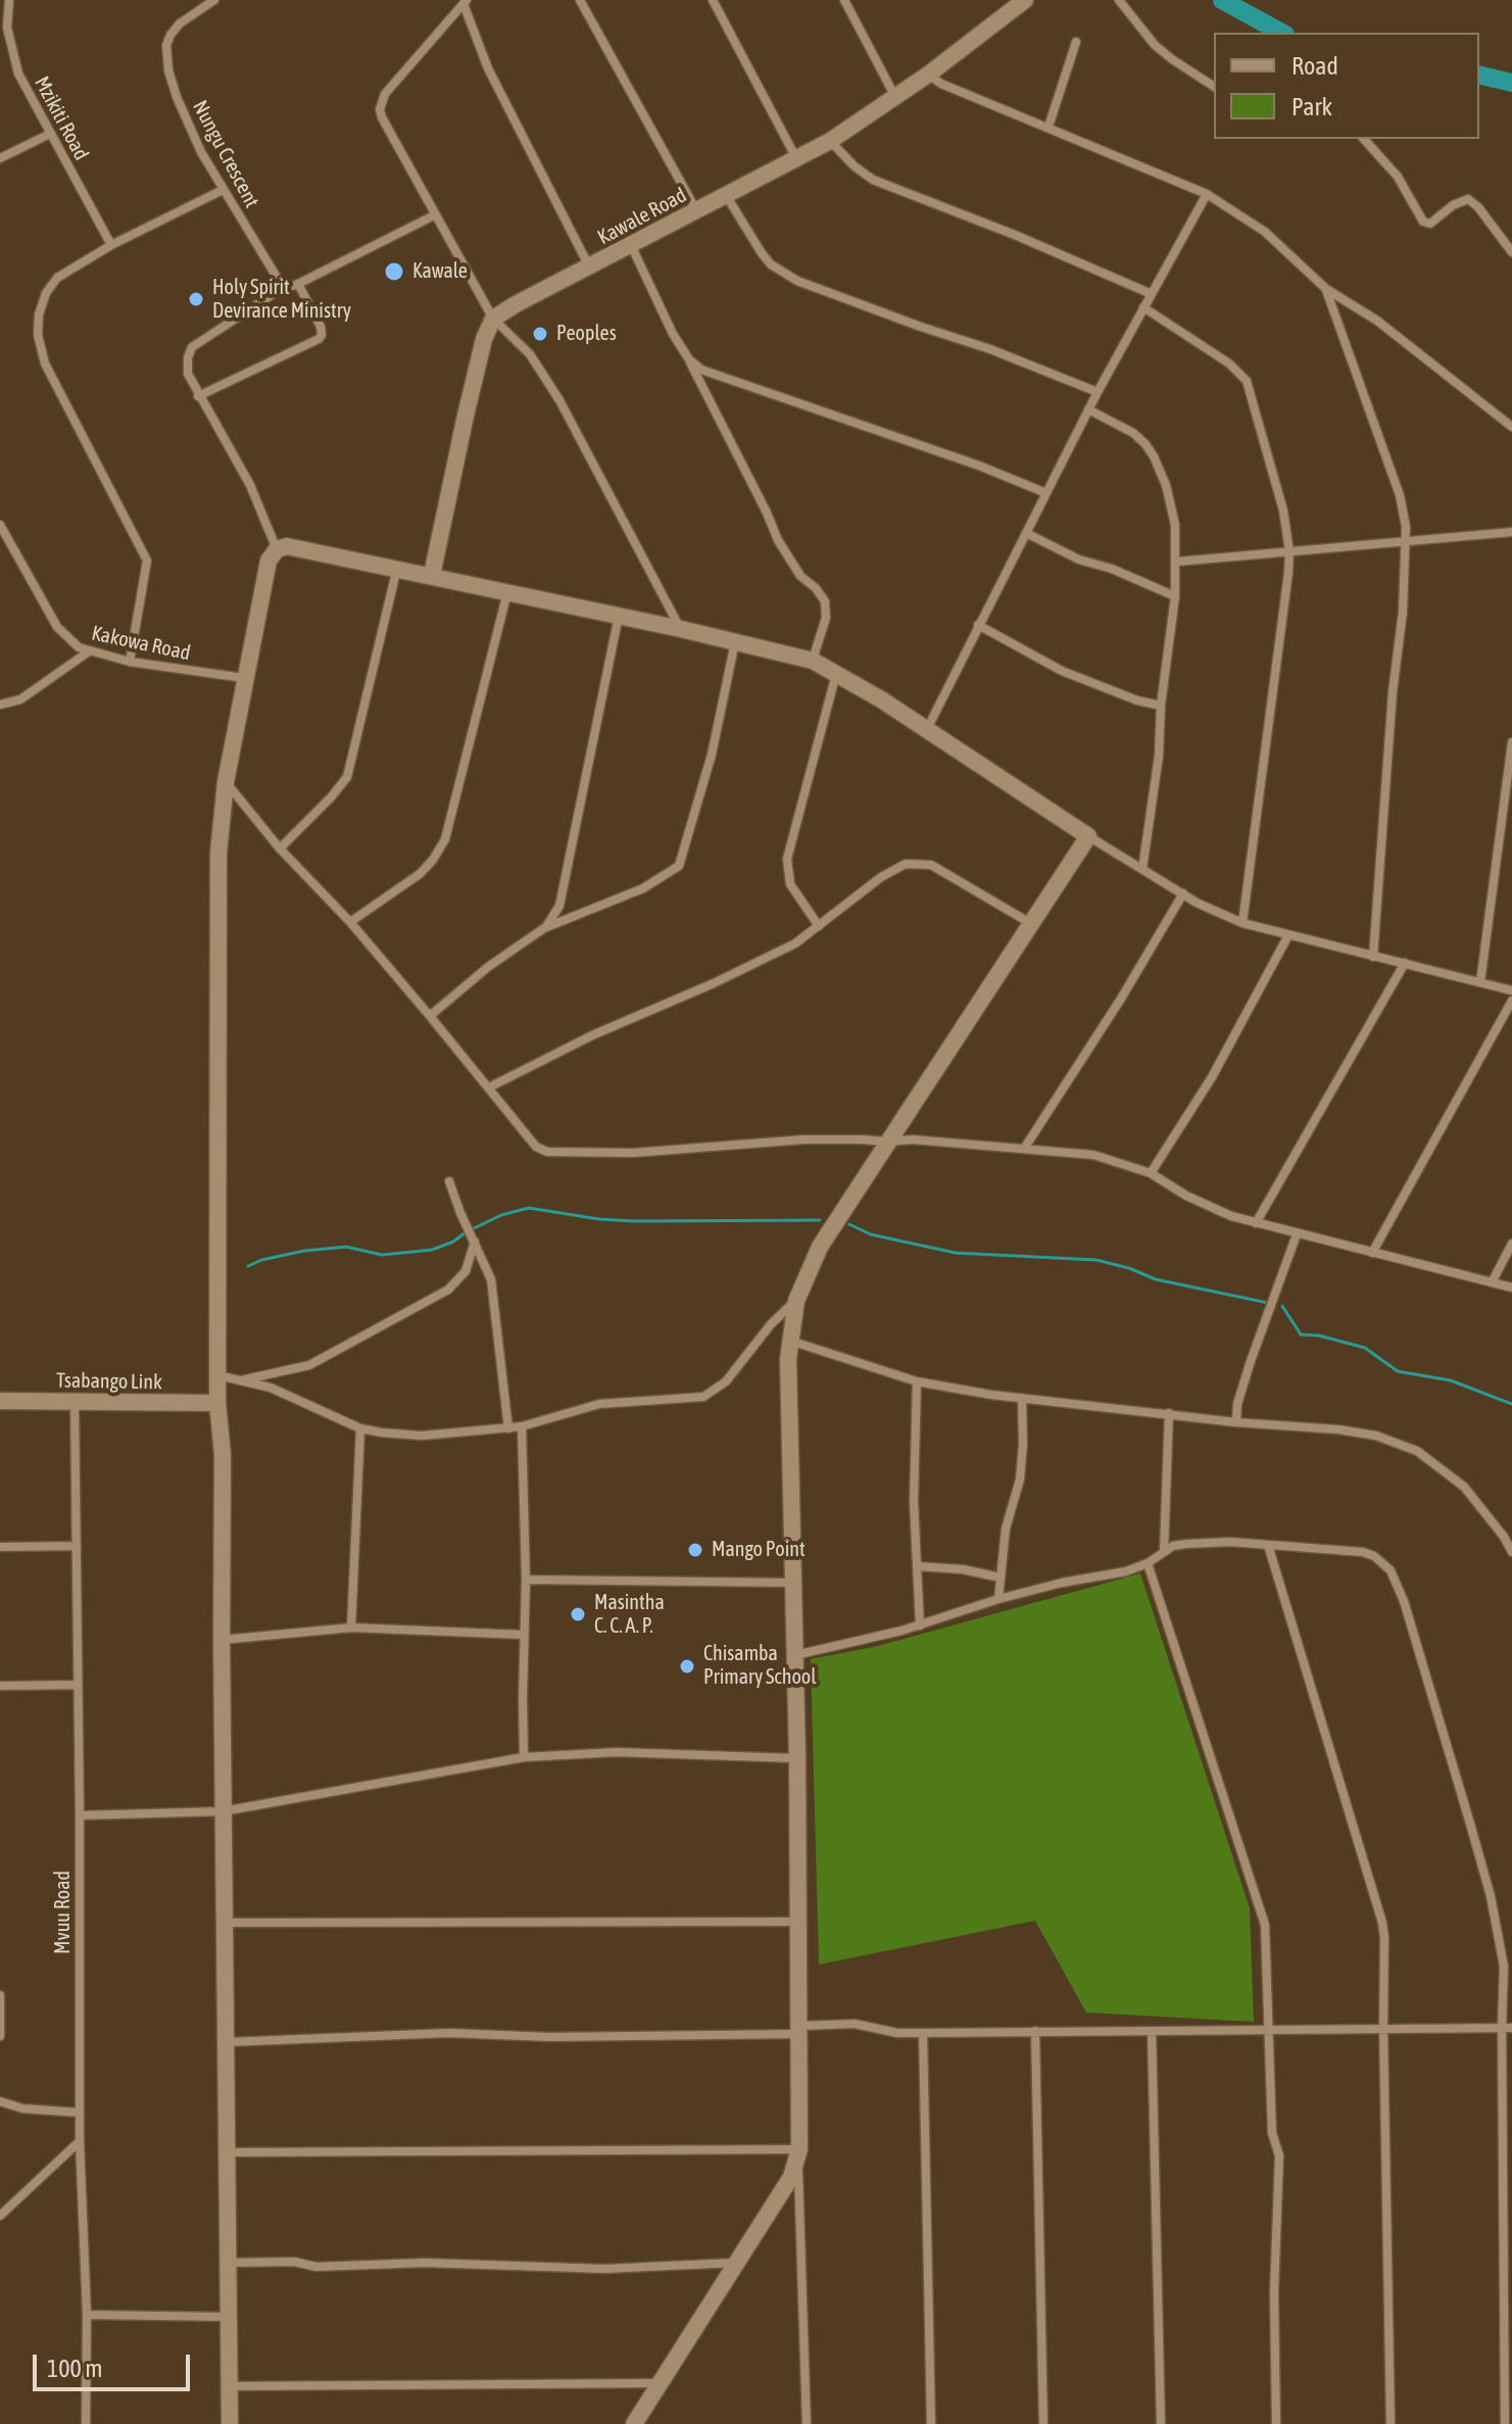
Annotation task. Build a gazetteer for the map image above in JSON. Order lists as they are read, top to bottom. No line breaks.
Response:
{"streets":{"street":["Mzikiti Road","Nungu Crescent","Kawale Road","Kakowa Road","Tsabango Link","Mvuu Road"]},"crossings":[["Tsabango Link","Mvuu Road"]],"places":["Kawale","Holy Spirit Devirance Ministry","Peoples","Mango Point","Masintha C. C. A. P.","Chisamba Primary School"],"legend":["Road","Park"],"scale_bar":"100 m"}
